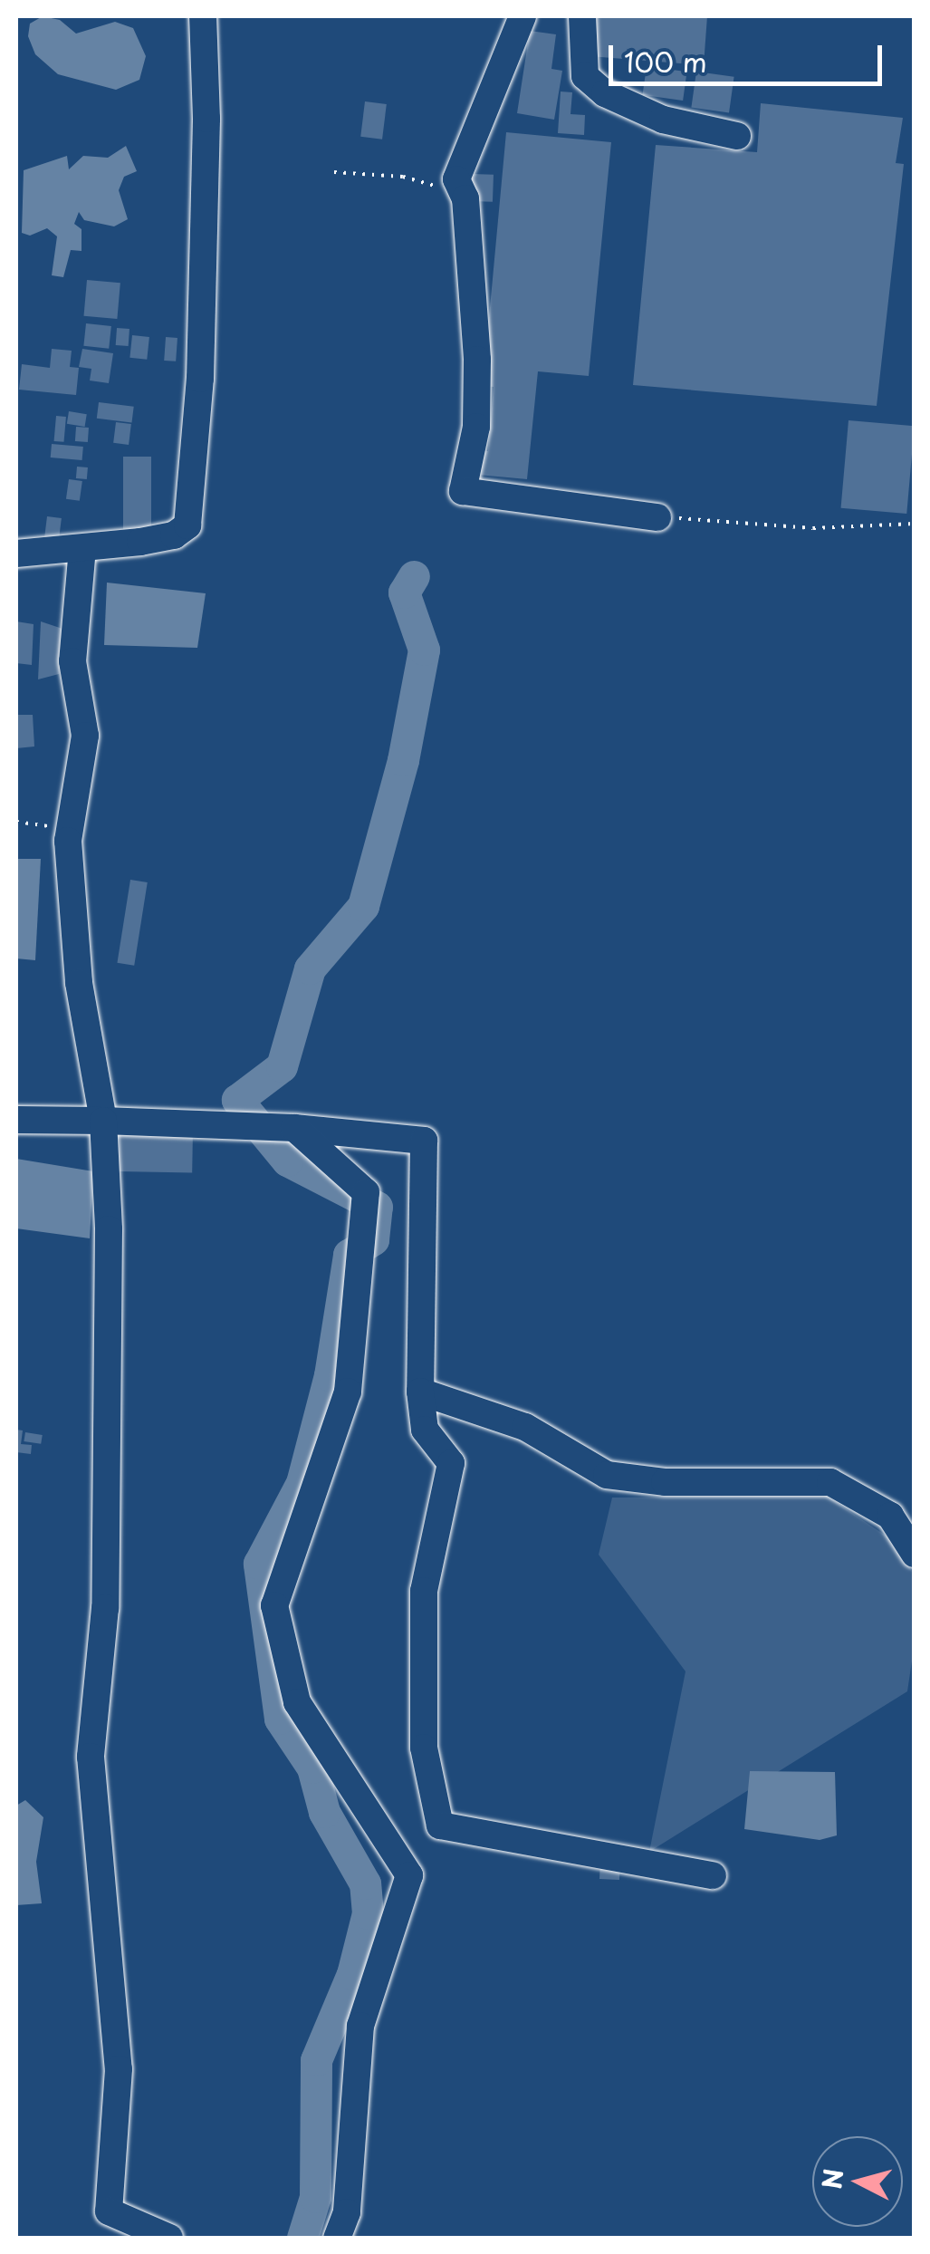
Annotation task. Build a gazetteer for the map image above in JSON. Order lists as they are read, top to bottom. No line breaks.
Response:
{"scale_bar":"100 m","north":"left"}
